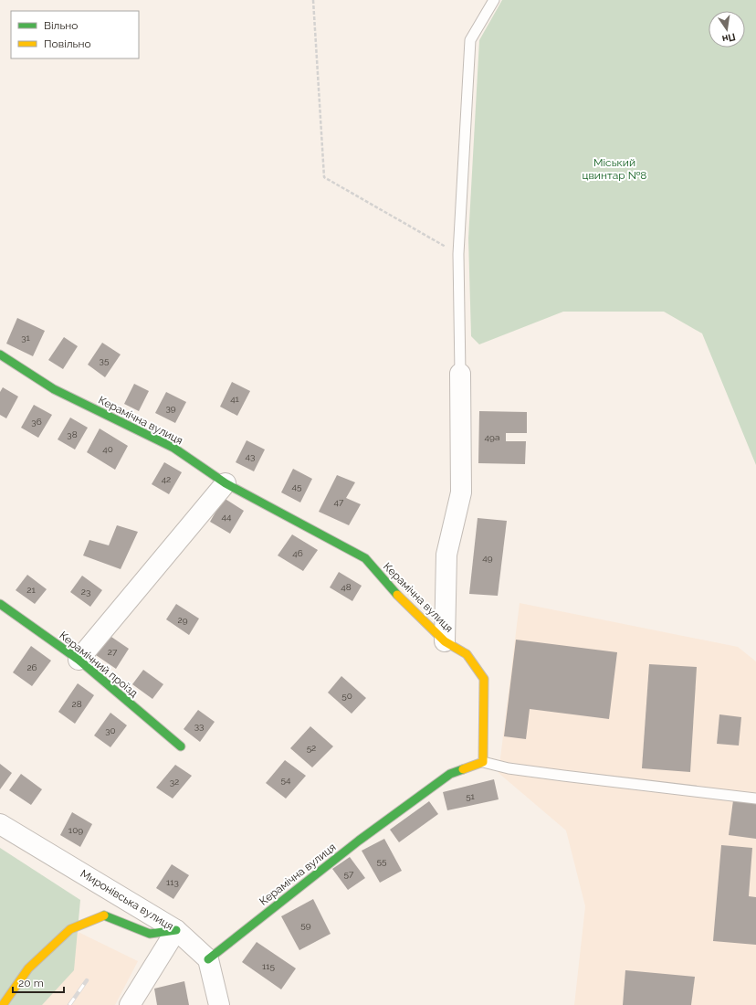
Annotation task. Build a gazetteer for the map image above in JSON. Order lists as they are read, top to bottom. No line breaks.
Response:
{"streets":{"street":["Керамічна вулиця","Керамічний проїзд","Миронівська вулиця"]},"crossings":[["Керамічна вулиця","Миронівська вулиця"]],"parks":["Міський цвинтар №8"],"house_numbers":["31","35","41","39","36","38","49а","40","43","42","45","47","44","46","49","48","21","23","29","27","26","50","28","33","30","52","54","32","51","109","55","57","113","59","115"],"legend":["Вільно","Повільно"],"scale_bar":"20 m","north":"bottom"}
